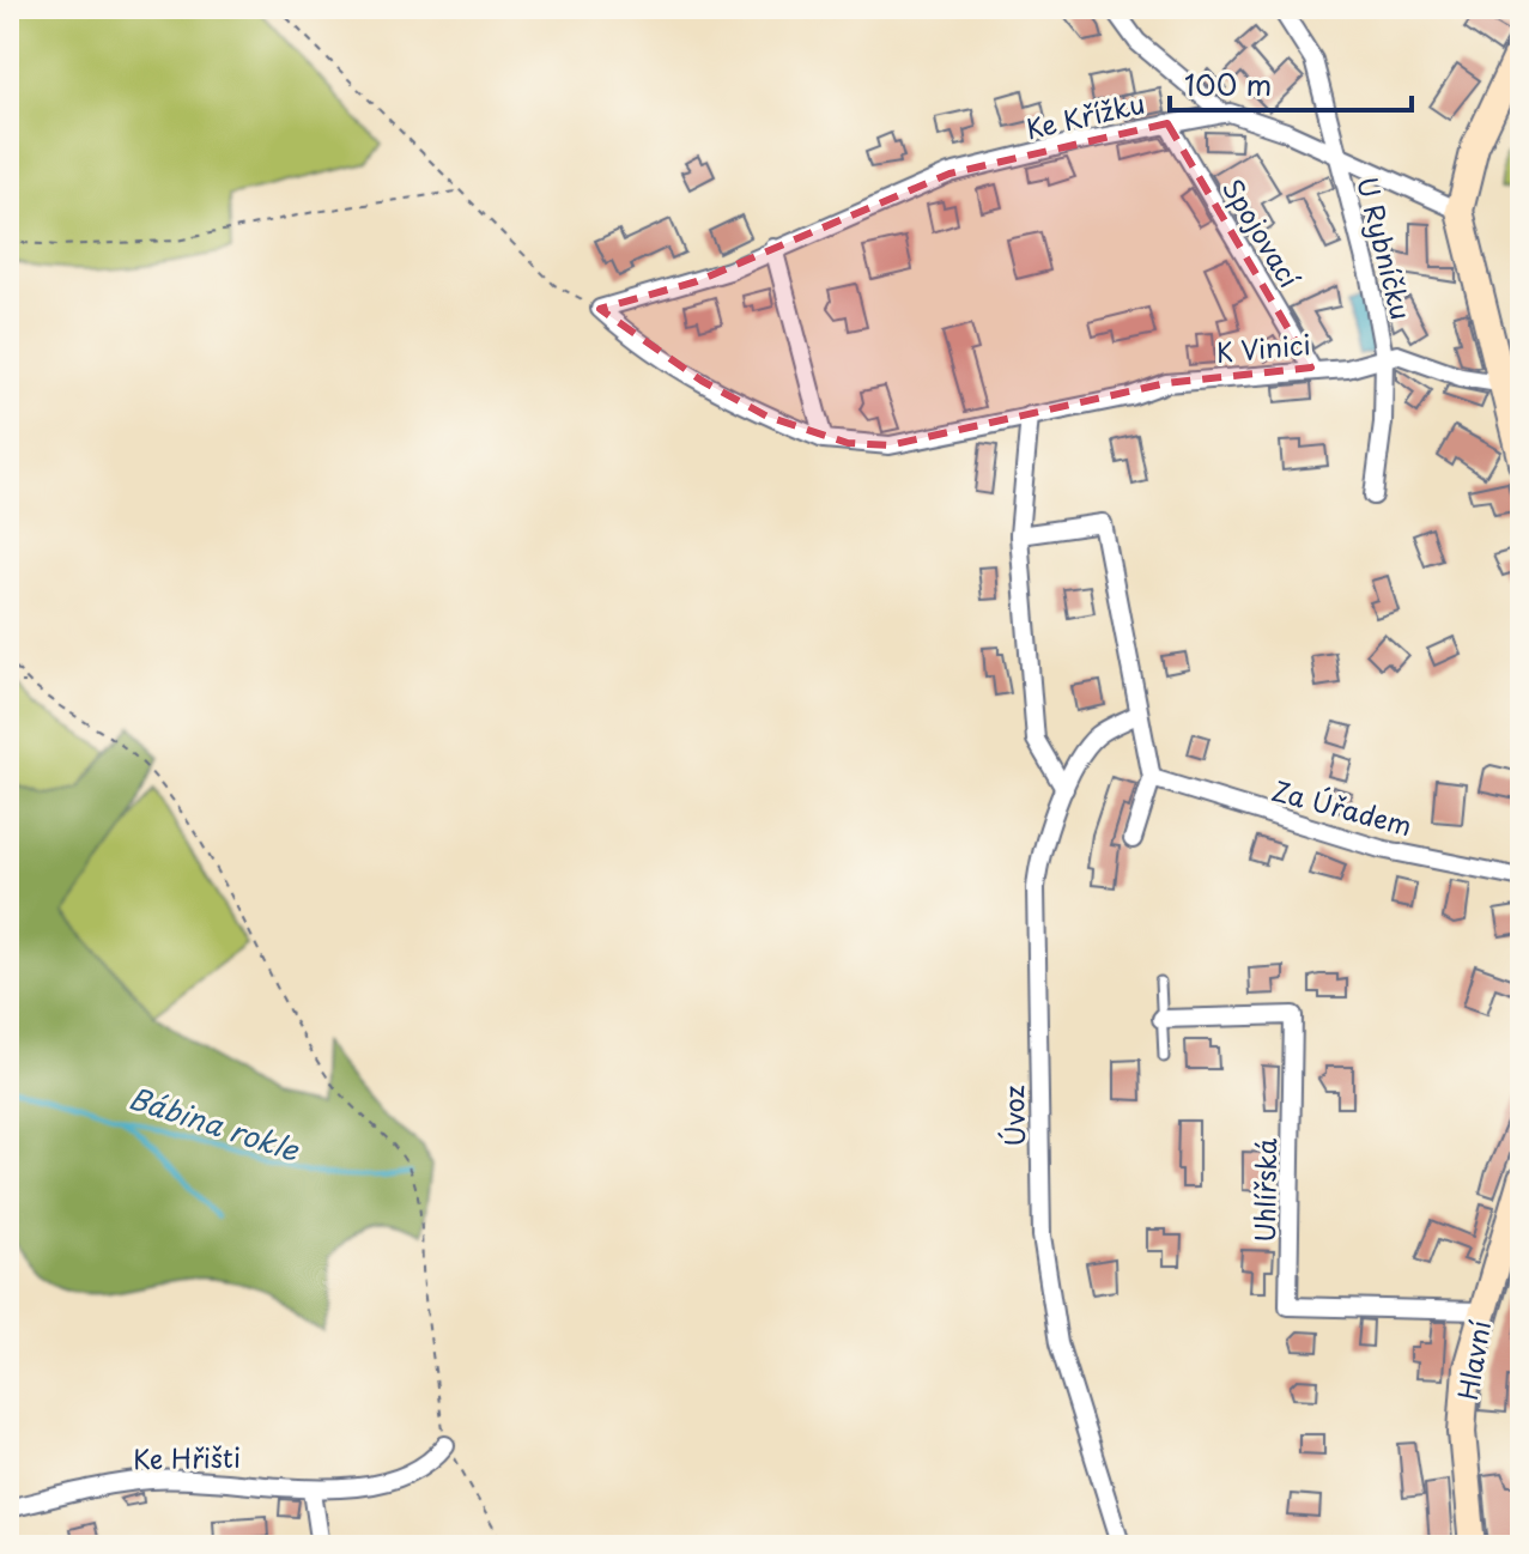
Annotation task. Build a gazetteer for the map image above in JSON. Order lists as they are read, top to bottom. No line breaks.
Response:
{"streets":{"street":["Ke Křížku","Spojovací","U Rybníčku","K Vinici","Za Úřadem","Úvoz","Uhlířská","Hlavní","Ke Hřišti"]},"crossings":[["Ke Křížku","Spojovací"],["Ke Křížku","U Rybníčku"],["Spojovací","K Vinici"],["U Rybníčku","K Vinici"],["Uhlířská","Hlavní"]],"water":["Bábina rokle"],"scale_bar":"100 m"}
